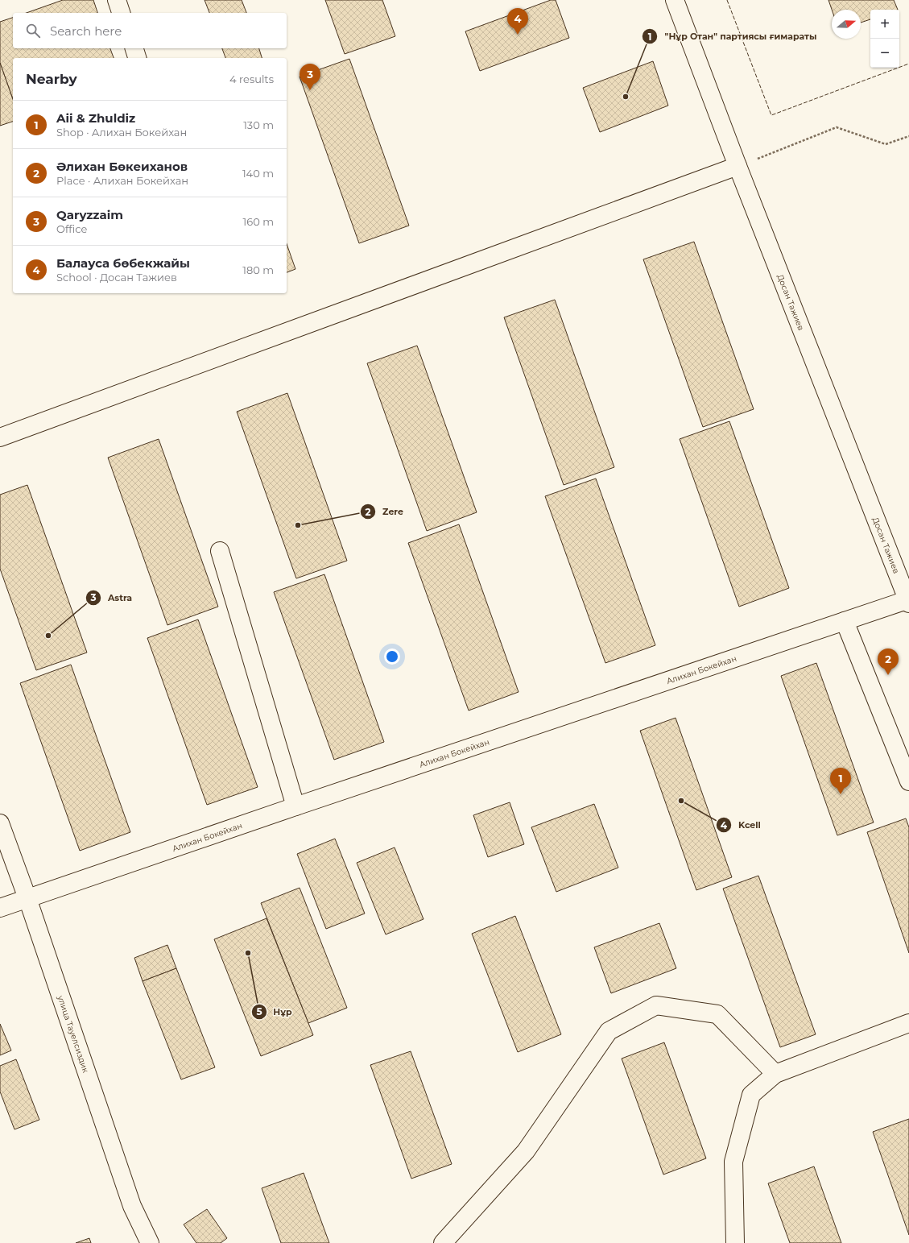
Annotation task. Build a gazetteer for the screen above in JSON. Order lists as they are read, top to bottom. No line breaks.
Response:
{"streets":{"street":["Досан Тажиев","Алихан Бокейхан","улица Тауелсиздик"]},"crossings":[["Досан Тажиев","Алихан Бокейхан"],["Алихан Бокейхан","улица Тауелсиздик"]],"places":["\"Нұр Отан\" партиясы ғимараты","Zere","Astra","Kcell","Нұр"],"north":"right","page":{"pins":["4","3","2","1"],"map_buttons":["+","−"],"search":"Search here","heading":["Nearby","4 results"],"list":[{"mark":"1","name":"Aii & Zhuldiz","note":"Shop · Алихан Бокейхан","value":"130 m"},{"mark":"2","name":"Әлихан Бөкеиханов","note":"Place · Алихан Бокейхан","value":"140 m"},{"mark":"3","name":"Qaryzzaim","note":"Office","value":"160 m"},{"mark":"4","name":"Балауса бөбекжайы","note":"School · Досан Тажиев","value":"180 m"}]}}
